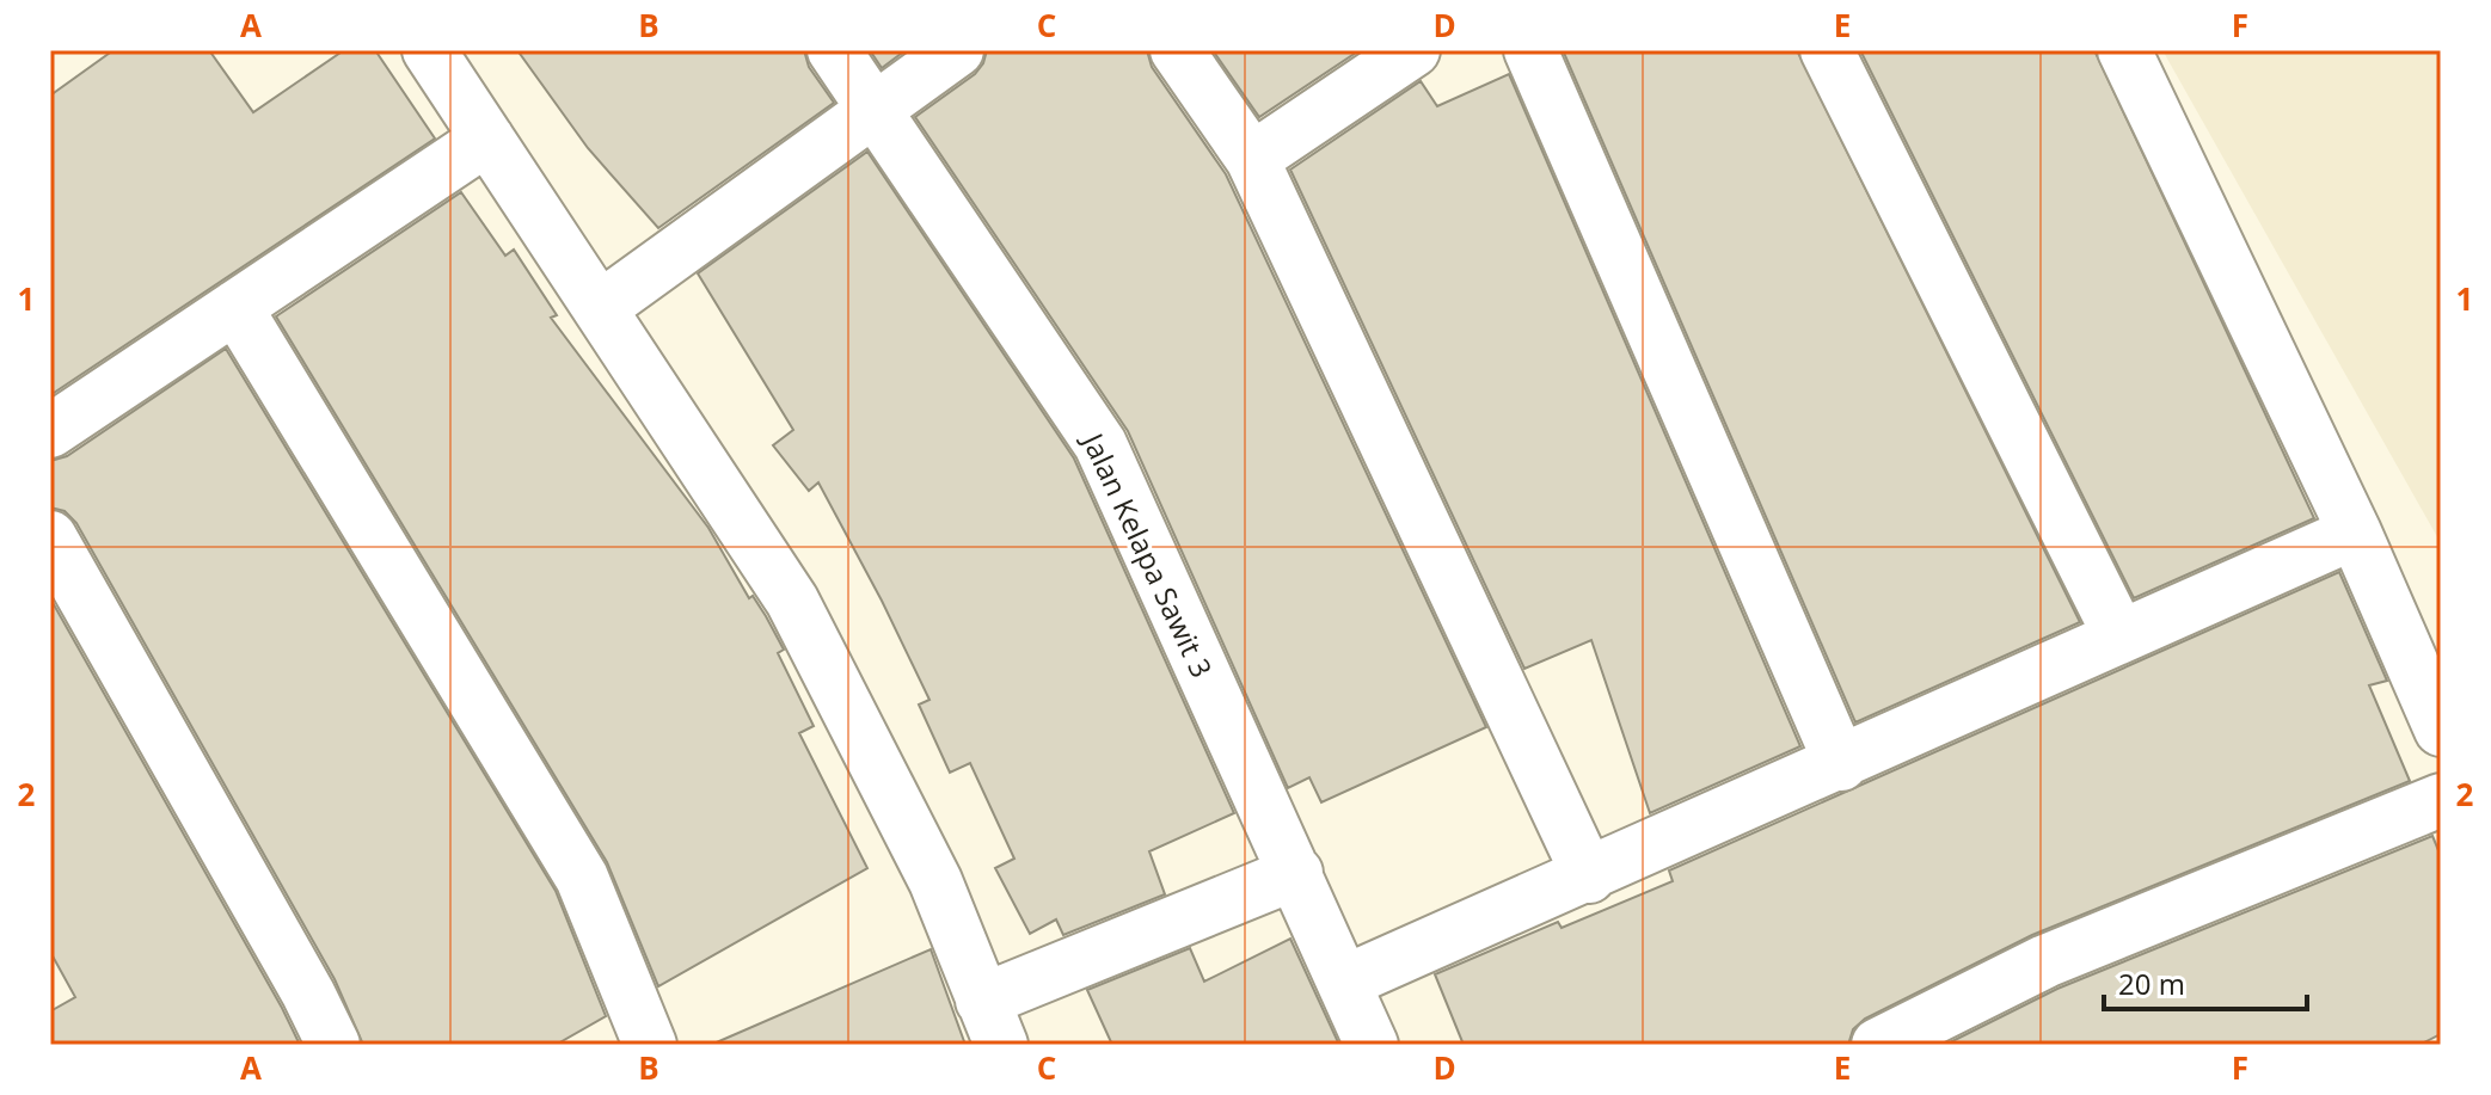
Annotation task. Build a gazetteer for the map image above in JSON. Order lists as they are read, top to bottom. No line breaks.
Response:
{"streets":{"street":["Jalan Kelapa Sawit 3"]},"scale_bar":"20 m","grid":{"columns":["A","B","C","D","E","F"],"rows":["1","2"]}}
